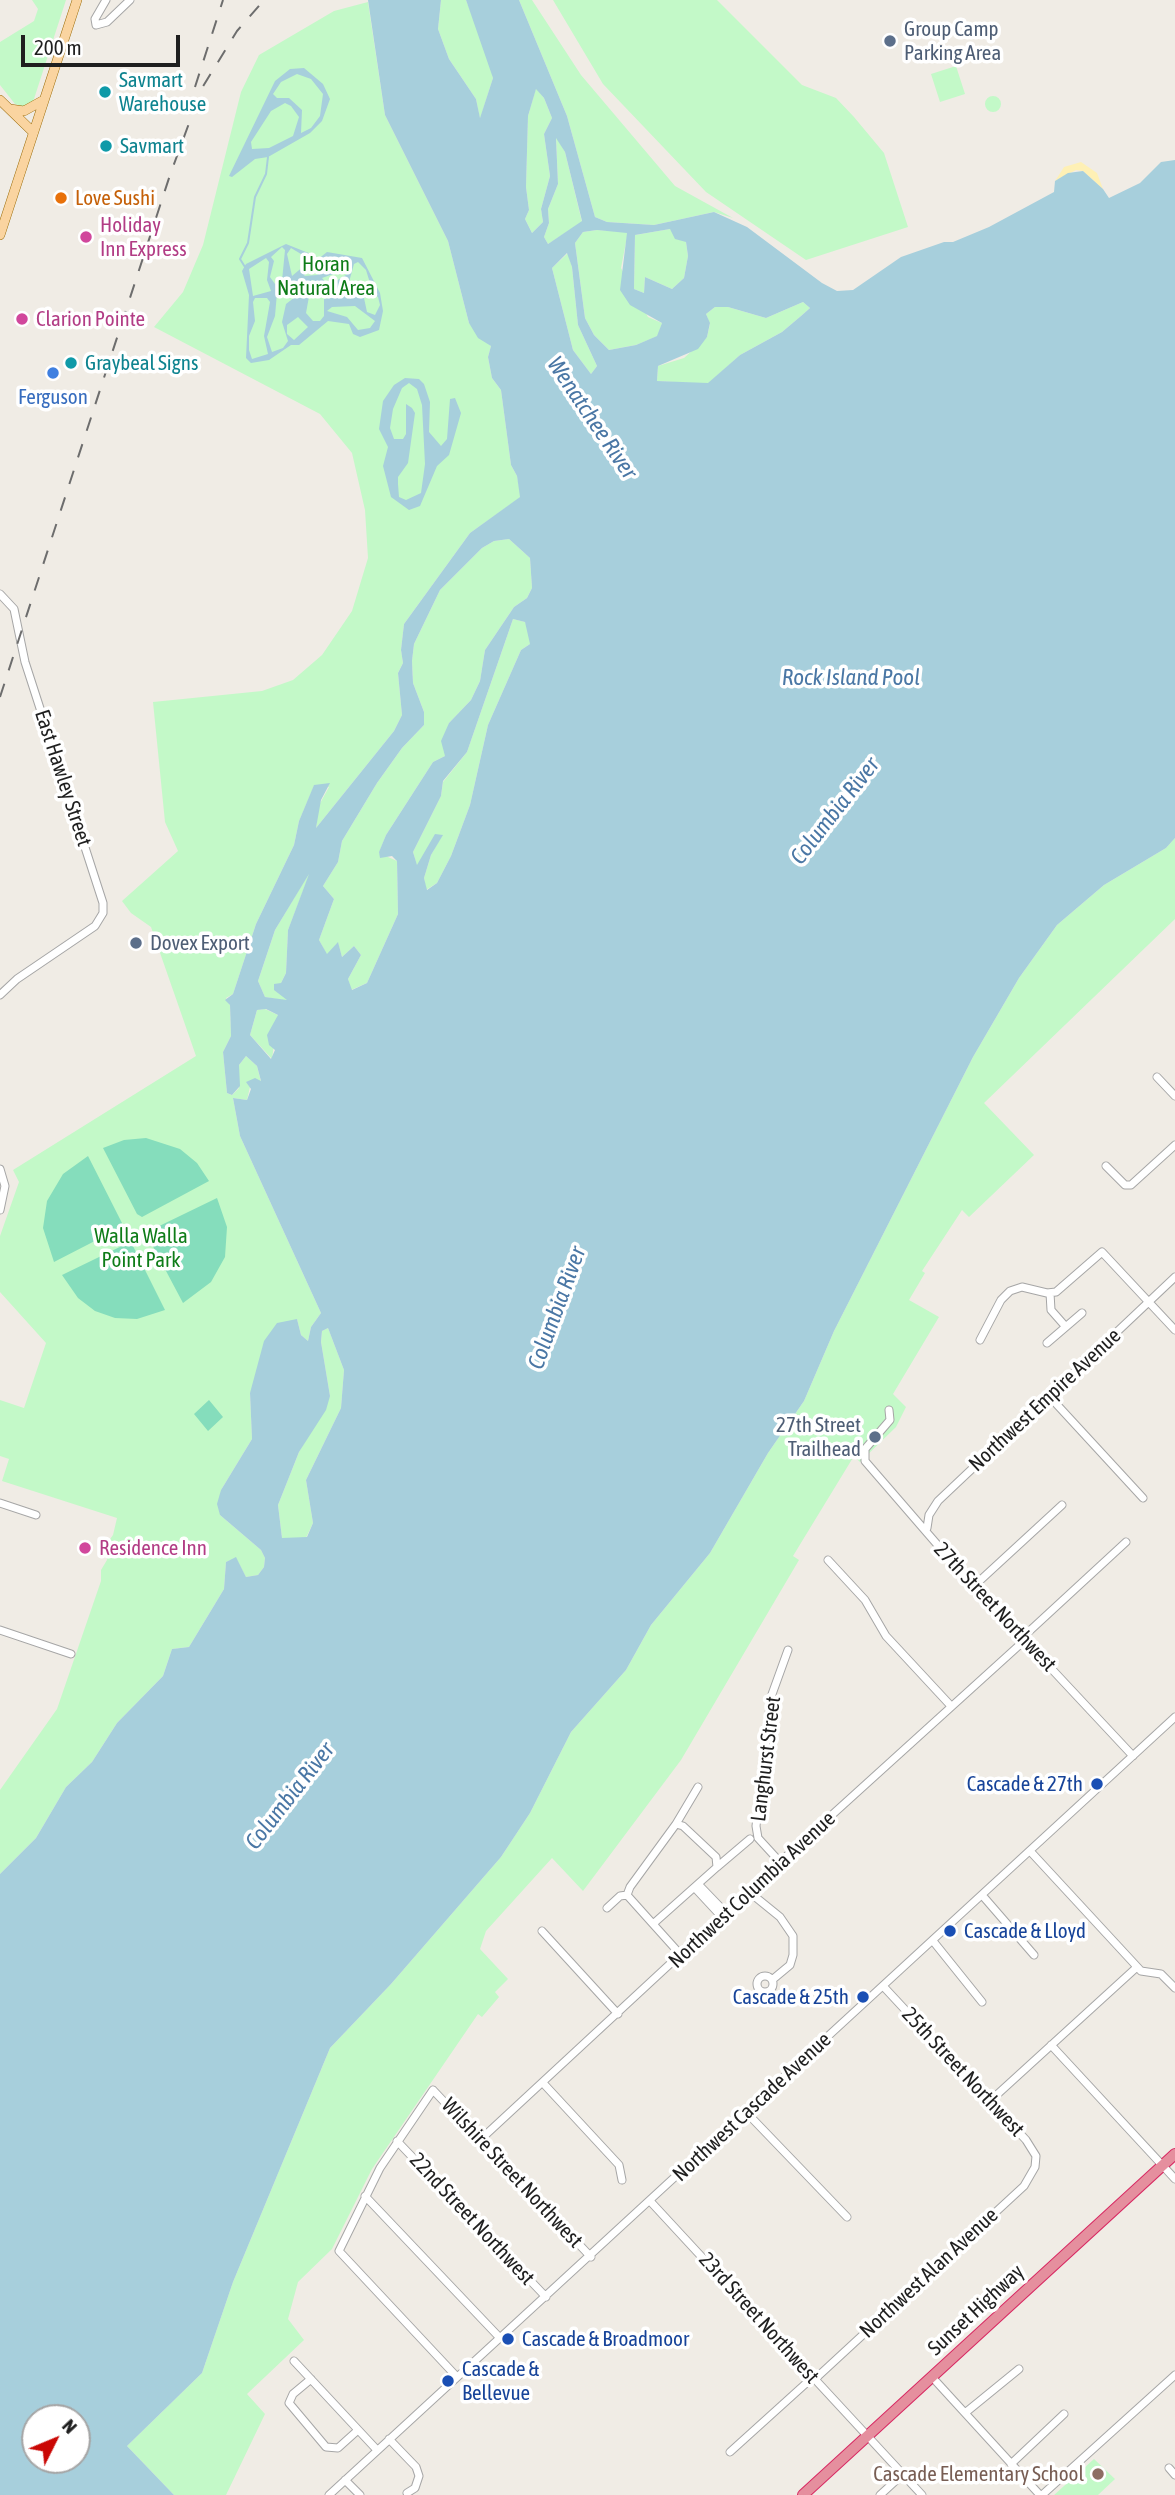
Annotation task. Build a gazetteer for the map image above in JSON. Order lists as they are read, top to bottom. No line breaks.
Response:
{"streets":{"highway":["Sunset Highway"],"street":["East Hawley Street","Northwest Empire Avenue","27th Street Northwest","Langhurst Street","Northwest Columbia Avenue","25th Street Northwest","Northwest Cascade Avenue","Wilshire Street Northwest","22nd Street Northwest","Northwest Alan Avenue","23rd Street Northwest"]},"crossings":[["Northwest Empire Avenue","27th Street Northwest"],["27th Street Northwest","Northwest Columbia Avenue"],["27th Street Northwest","Northwest Cascade Avenue"],["Langhurst Street","Northwest Columbia Avenue"],["Northwest Columbia Avenue","Wilshire Street Northwest"],["25th Street Northwest","Northwest Cascade Avenue"],["25th Street Northwest","Northwest Alan Avenue"],["Northwest Cascade Avenue","Wilshire Street Northwest"],["Northwest Cascade Avenue","22nd Street Northwest"],["Northwest Cascade Avenue","23rd Street Northwest"],["Wilshire Street Northwest","22nd Street Northwest"],["Northwest Alan Avenue","23rd Street Northwest"],["Sunset Highway","23rd Street Northwest"]],"water":["Wenatchee River","Rock Island Pool","Columbia River"],"parks":["Horan Natural Area","Walla Walla Point Park"],"places":["Group Camp Parking Area","Savmart Warehouse","Savmart","Love Sushi","Holiday Inn Express","Clarion Pointe","Graybeal Signs","Ferguson","Dovex Export","27th Street Trailhead","Residence Inn","Cascade & 27th","Cascade & Lloyd","Cascade & 25th","Cascade & Broadmoor","Cascade & Bellevue","Cascade Elementary School"],"scale_bar":"200 m","north":"top right"}
